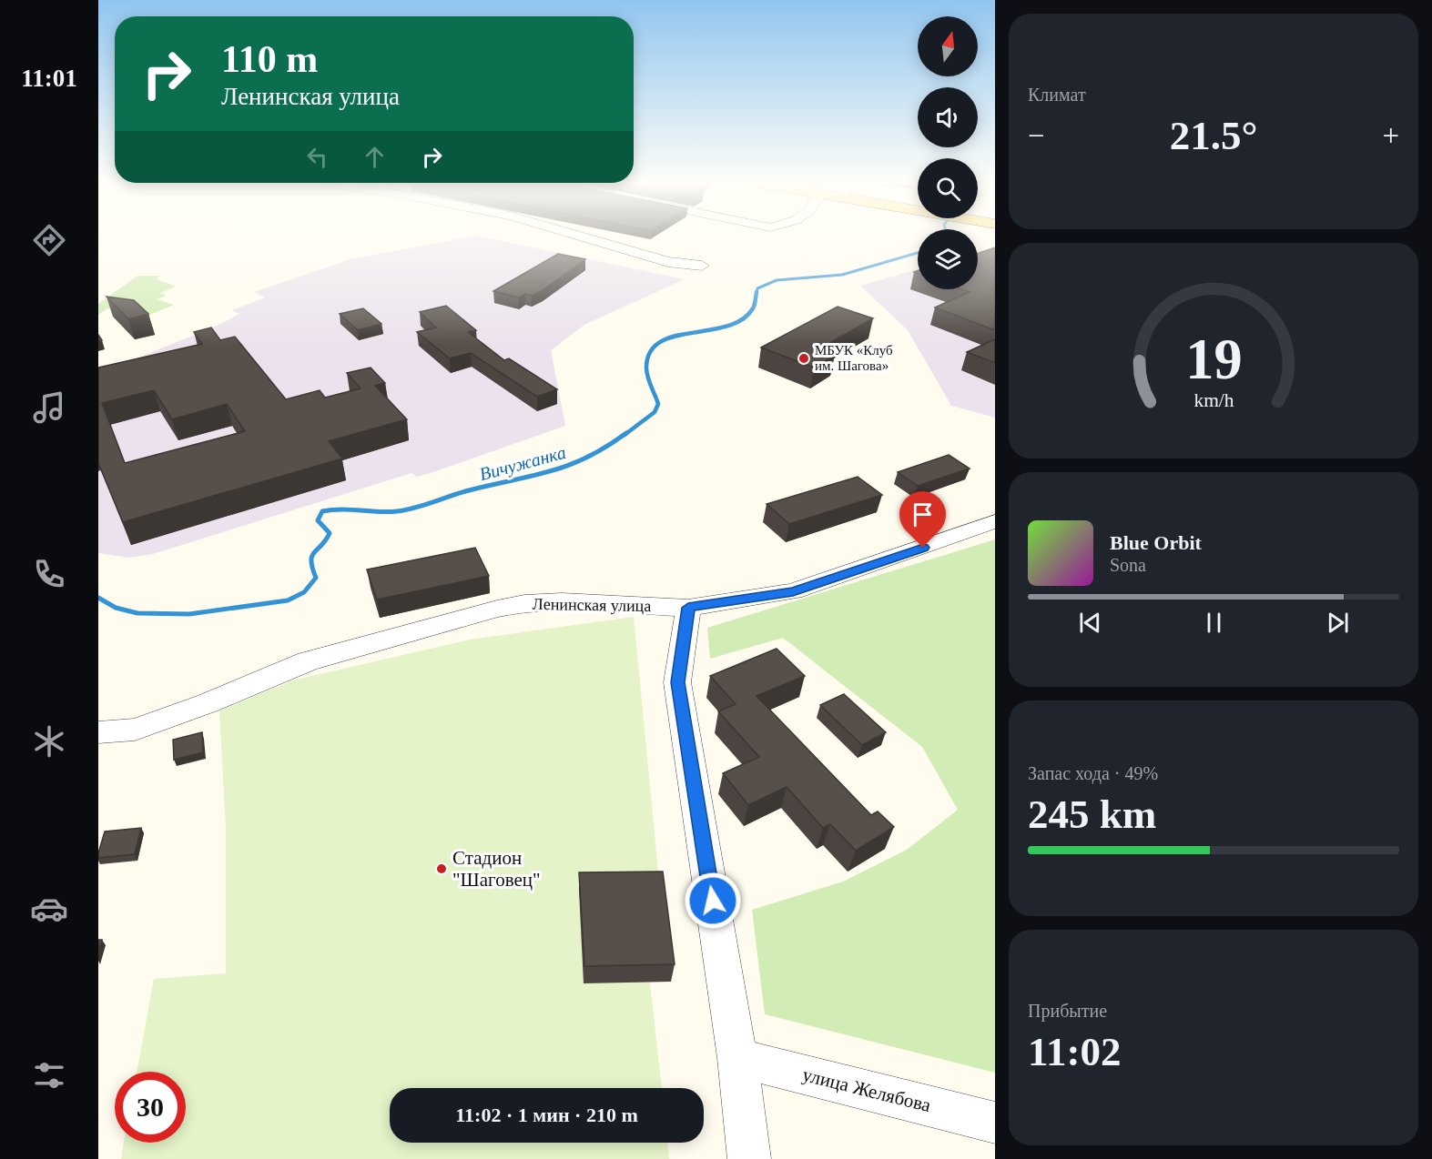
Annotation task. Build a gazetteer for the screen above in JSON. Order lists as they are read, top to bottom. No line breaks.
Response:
{"streets":{"street":["Ленинская улица","улица Желябова"]},"water":["Вичужанка"],"places":["МБУК «Клуб им. Шагова»","Стадион \"Шаговец\""],"north":"top","page":{"tabs":"11:01","tile":["Климат",["Запас хода · 49%","245 km"],["Прибытие","11:02"]],"turn":["110 m","Ленинская улица"],"heat":["−","21.5°","+"],"song":["Blue Orbit","Sona"],"limit":"30","trip":"11:02 · 1 мин · 210 m","gauge":["19","km/h"]}}
